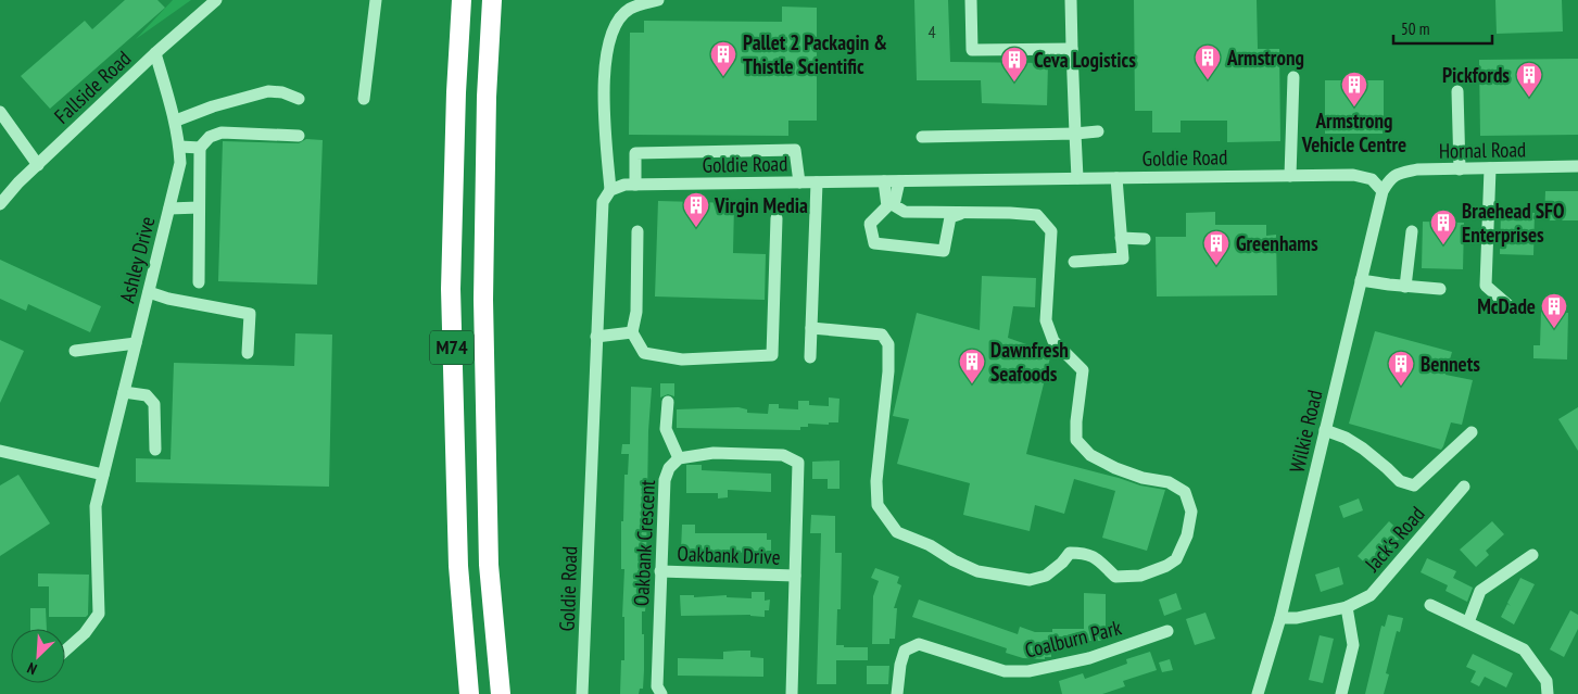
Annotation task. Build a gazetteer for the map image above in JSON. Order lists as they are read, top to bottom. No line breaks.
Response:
{"streets":{"highway":["M74"],"street":["Fallside Road","Hornal Road","Goldie Road","Ashley Drive","Wilkie Road","Jack's Road","Oakbank Crescent","Oakbank Drive","Coalburn Park"]},"crossings":[["Fallside Road","Ashley Drive"],["Hornal Road","Wilkie Road"],["Goldie Road","Wilkie Road"],["Wilkie Road","Jack's Road"],["Oakbank Crescent","Oakbank Drive"]],"places":{"building":["Pallet 2 Packagin & Thistle Scientific","Armstrong","Ceva Logistics","Pickfords","Armstrong Vehicle Centre","Virgin Media","Braehead SFO Enterprises","Greenhams","McDade","Dawnfresh Seafoods","Bennets"]},"house_numbers":["4"],"scale_bar":"50 m","north":"bottom left"}
